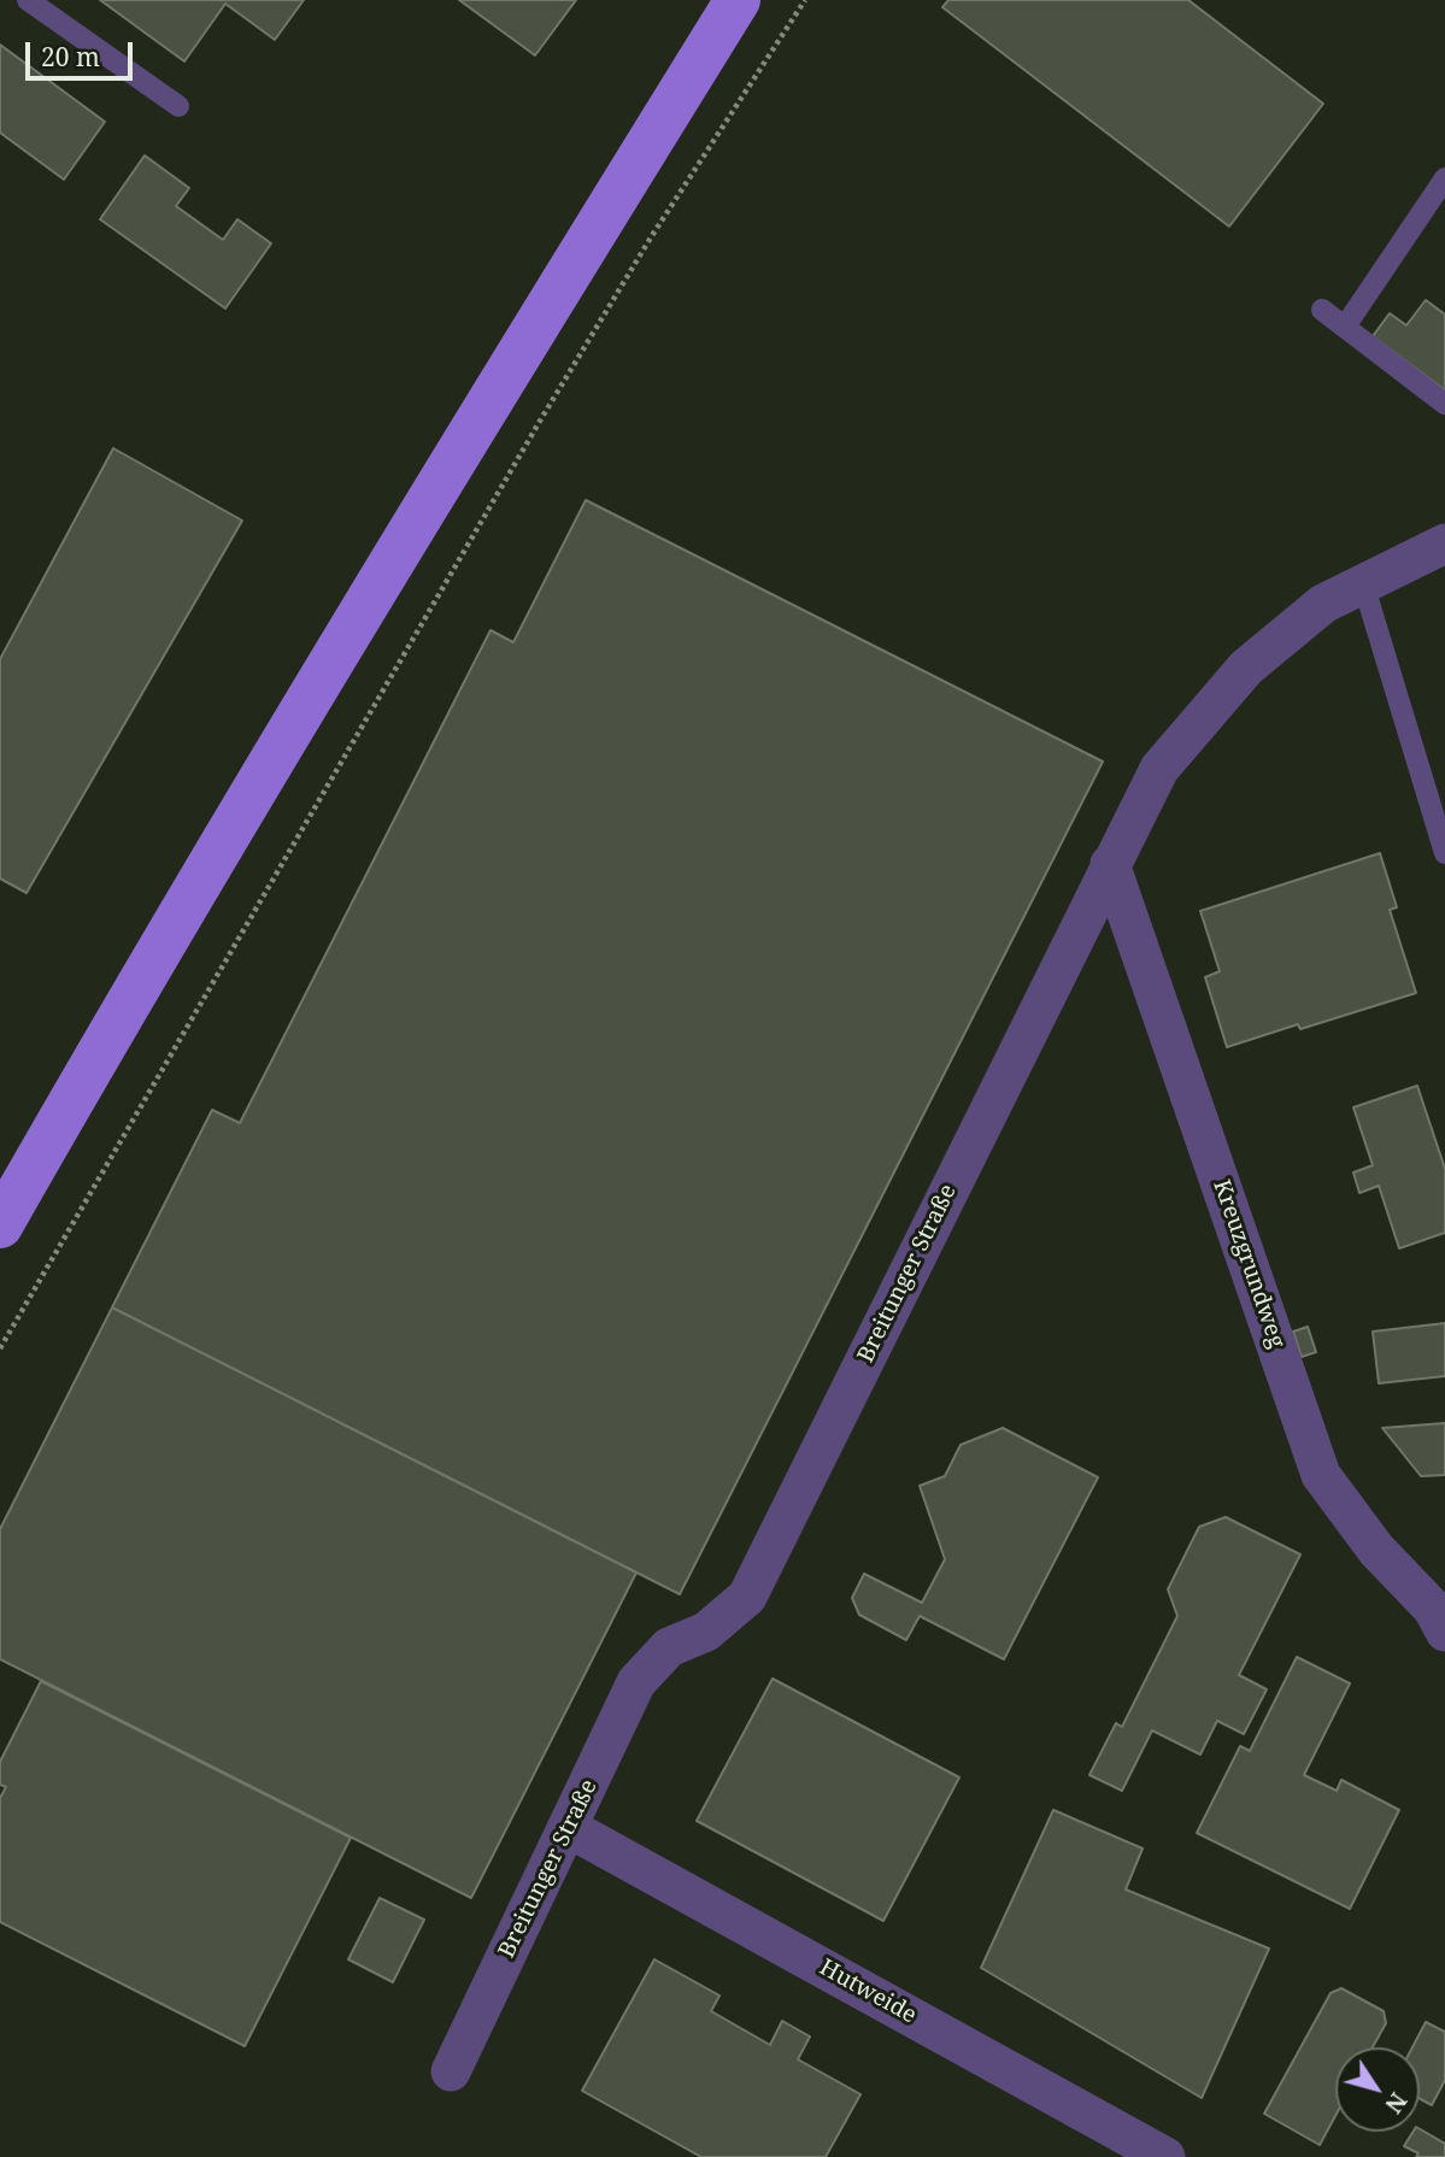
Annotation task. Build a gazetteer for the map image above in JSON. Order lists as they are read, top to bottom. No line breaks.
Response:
{"streets":{"street":["Kreuzgrundweg","Breitunger Straße","Hutweide"]},"crossings":[["Kreuzgrundweg","Breitunger Straße"],["Breitunger Straße","Hutweide"]],"scale_bar":"20 m","north":"bottom right"}
